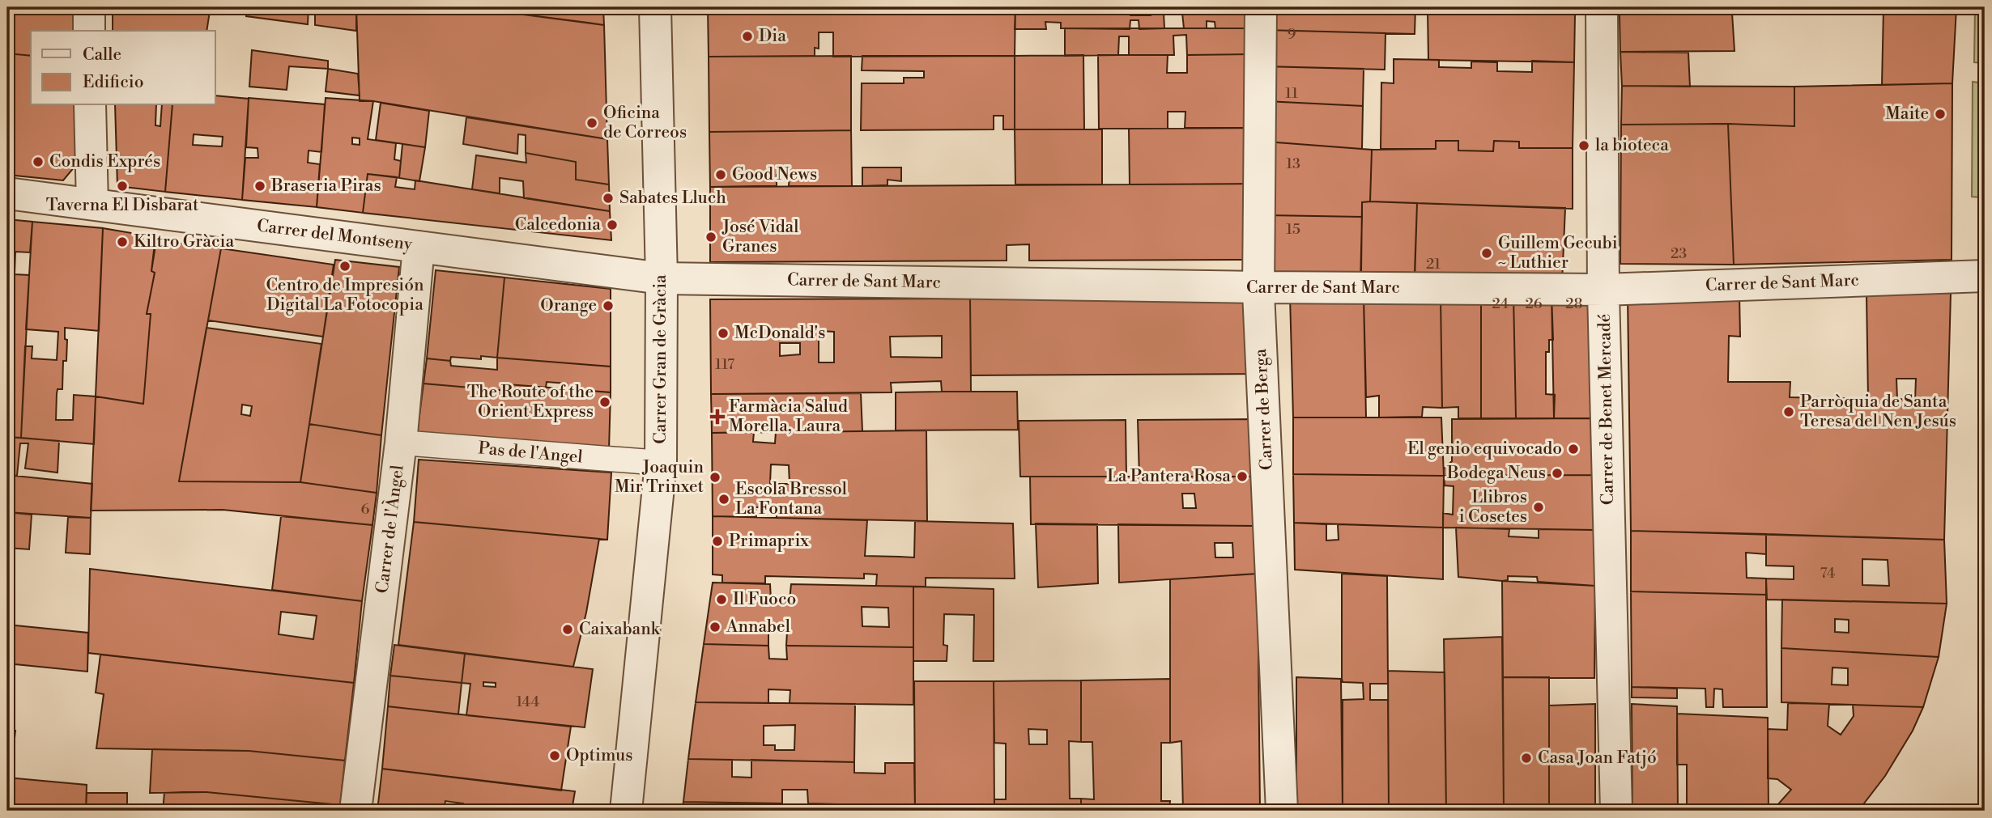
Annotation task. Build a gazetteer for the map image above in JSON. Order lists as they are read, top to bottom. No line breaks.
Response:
{"streets":{"street":["Carrer del Montseny","Carrer de Sant Marc","Carrer Gran de Gràcia","Carrer de Berga","Carrer de Benet Mercadé","Pas de l'Angel","Carrer de l'Àngel"]},"crossings":[["Carrer del Montseny","Carrer de Sant Marc"],["Carrer del Montseny","Carrer Gran de Gràcia"],["Carrer del Montseny","Carrer de l'Àngel"],["Carrer de Sant Marc","Carrer Gran de Gràcia"],["Carrer de Sant Marc","Carrer de Berga"],["Carrer de Sant Marc","Carrer de Benet Mercadé"],["Carrer Gran de Gràcia","Pas de l'Angel"],["Pas de l'Angel","Carrer de l'Àngel"]],"places":{"other":["Dia","Maite","Oficina de Correos","la bioteca","Condis Exprés","Good News","Taverna El Disbarat","Braseria Piras","Sabates Lluch","Calcedonia","José Vidal Granes","Kiltro Gràcia","Guillem Gecubi ~ Luthier","Centro de Impresión Digital La Fotocopia","Orange","McDonald's","The Route of the Orient Express","Parròquia de Santa Teresa del Nen Jesús","El genio equivocado","Bodega Neus","La Pantera Rosa","Joaquin Mir Trinxet","Escola Bressol La Fontana","Llibros i Cosetes","Primaprix","Il Fuoco","Annabel","Caixabank","Optimus","Casa Joan Fatjó"],"health":["Farmàcia Salud Morella, Laura"]},"house_numbers":["9","11","13","15","23","21","24","26","28","117","6","74","144"],"legend":["Calle","Edificio"]}
